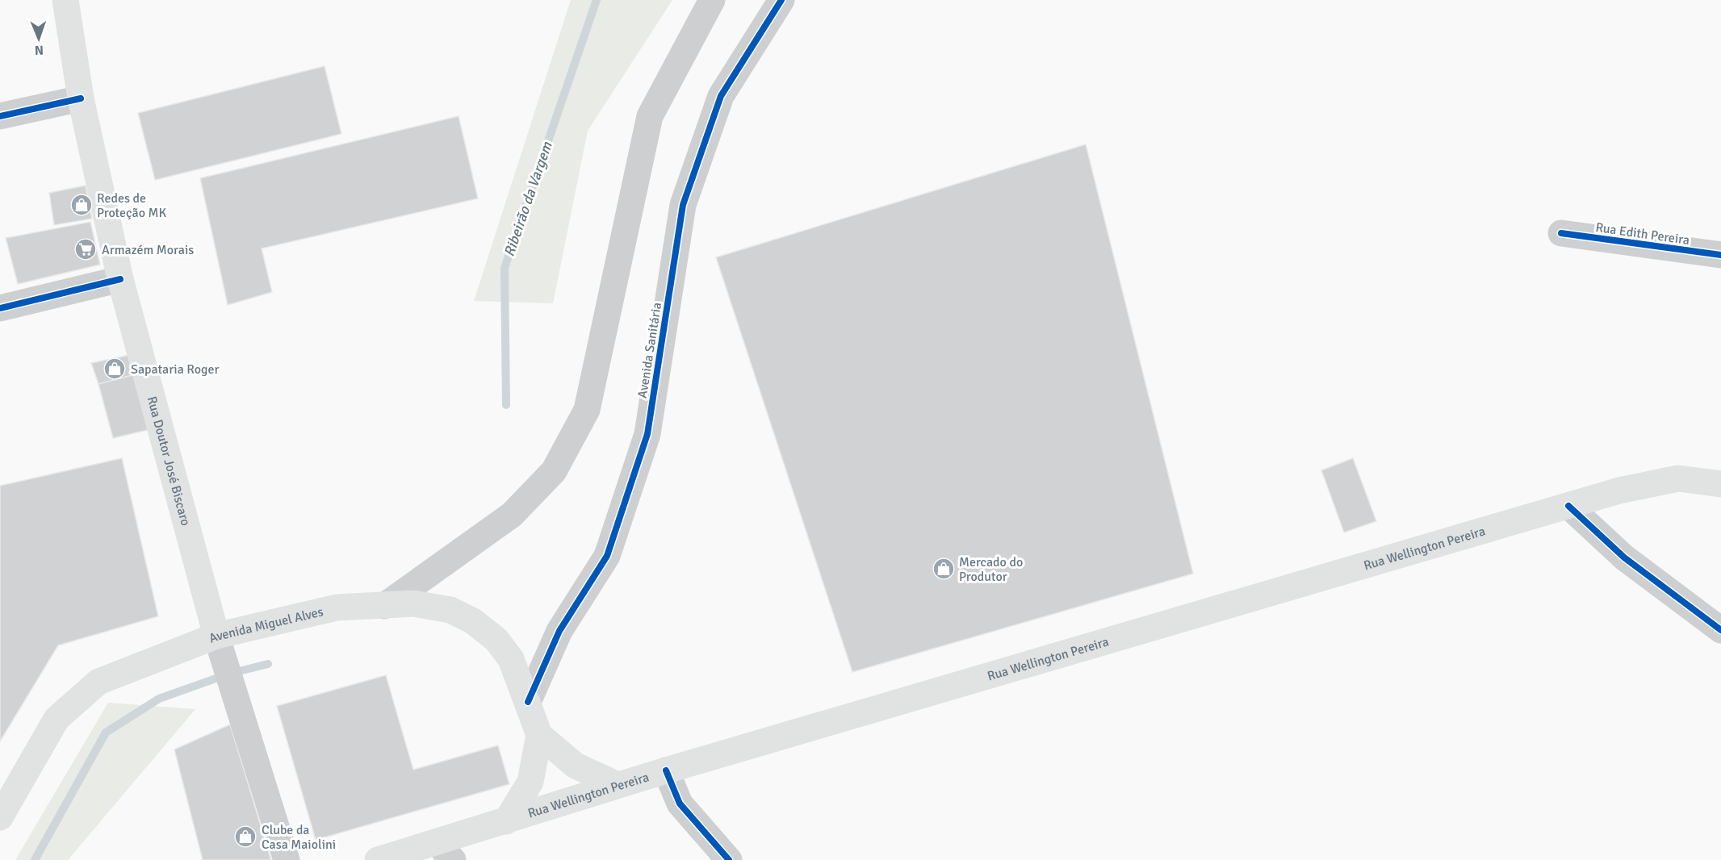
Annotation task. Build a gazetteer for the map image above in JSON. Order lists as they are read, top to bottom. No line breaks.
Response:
{"streets":{"main road":["Rua Doutor José Biscaro","Rua Wellington Pereira","Avenida Miguel Alves"],"street":["Rua Edith Pereira","Avenida Sanitária"]},"crossings":[["Avenida Sanitária","Avenida Miguel Alves"],["Rua Doutor José Biscaro","Avenida Miguel Alves"],["Rua Wellington Pereira","Avenida Miguel Alves"]],"water":["Ribeirão da Vargem"],"places":{"shop":["Redes de Proteção MK","Sapataria Roger","Mercado do Produtor","Clube da Casa Maiolini"],"supermarket":["Armazém Morais"]},"north":"bottom"}
